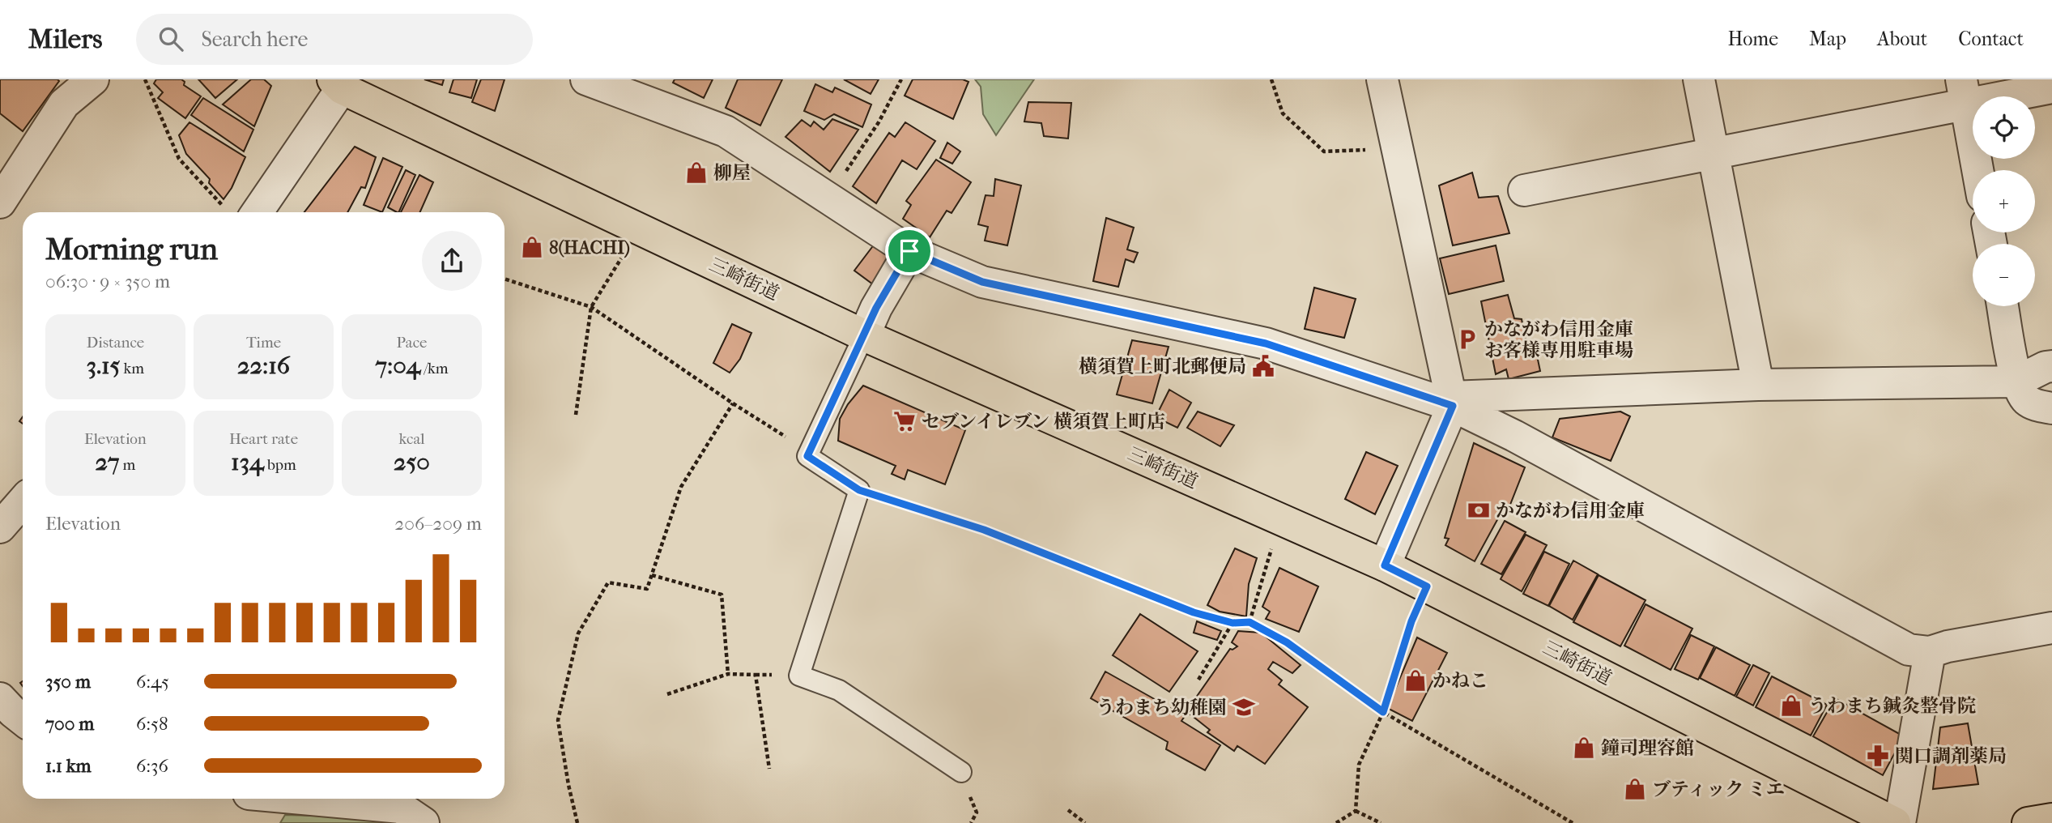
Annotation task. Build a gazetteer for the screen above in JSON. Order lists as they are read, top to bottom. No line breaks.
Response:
{"streets":{"main road":["三崎街道"]},"places":{"shop":["柳屋","8(HACHI)","かねこ","うわまち鍼灸整骨院","鐘司理容館","ブティック ミエ"],"parking":["かながわ信用金庫 お客様専用駐車場"],"public building":["横須賀上町北郵便局"],"supermarket":["セブンイレブン 横須賀上町店"],"bank":["かながわ信用金庫"],"school or university":["うわまち幼稚園"],"pharmacy":["関口調剤薬局"]},"page":{"header":"Milers","search":"Search here","nav":["Home","Map","About","Contact"],"map_buttons":["+","−"],"heading":["Morning run","06:30 · 9 × 350 m"],"stats":[["Distance","3.15 km"],["Time","22:16"],["Pace","7:04 /km"],["Elevation","27 m"],["Heart rate","134 bpm"],["kcal","250"]],"chart":["Elevation","206–209 m"],"list":[{"name":"350 m","note":"6:45"},{"name":"700 m","note":"6:58"},{"name":"1.1 km","note":"6:36"}]}}
